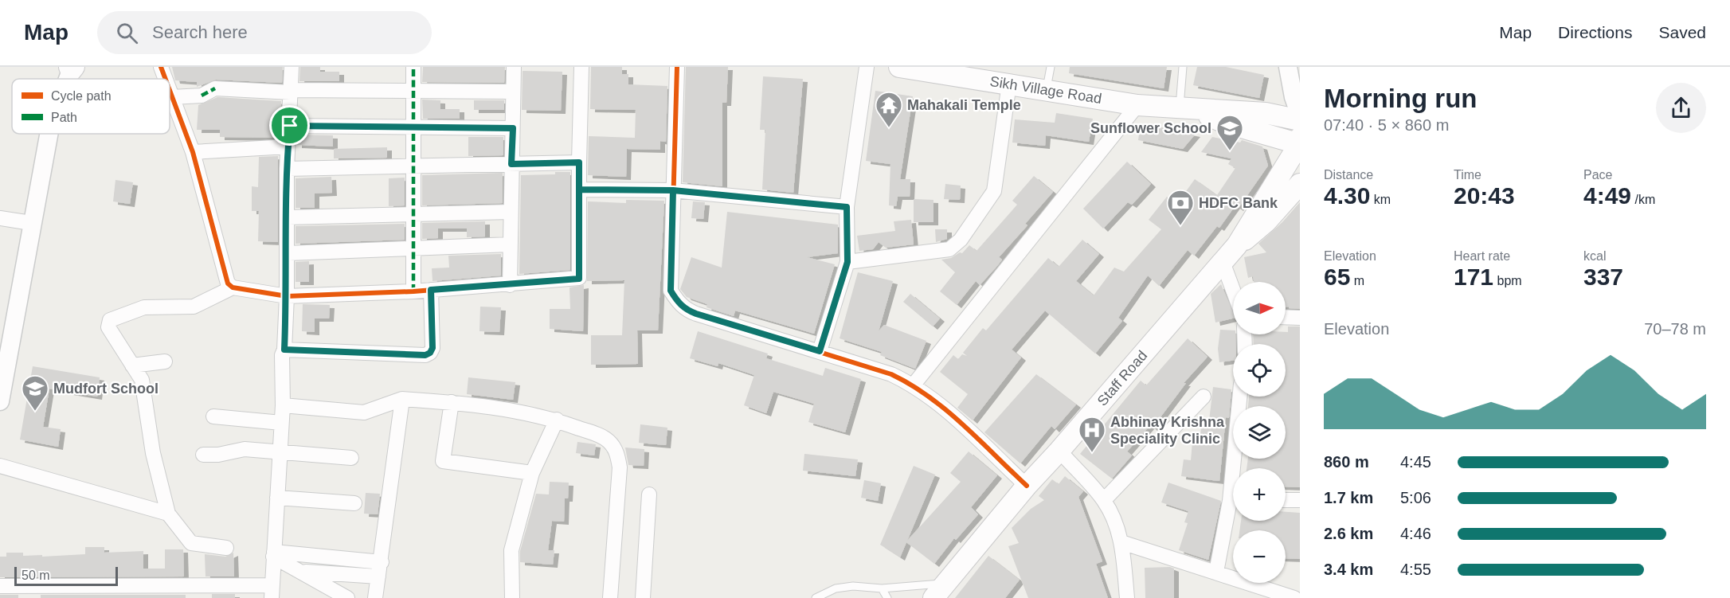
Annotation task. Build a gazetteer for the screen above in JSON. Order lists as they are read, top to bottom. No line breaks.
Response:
{"streets":{"main road":["Sikh Village Road","Staff Road"]},"crossings":[["Sikh Village Road","Staff Road"]],"places":{"temple":["Mahakali Temple"],"school or university":["Sunflower School","Mudfort School"],"bank":["HDFC Bank"],"hospital":["Abhinay Krishna Speciality Clinic"]},"legend":["Cycle path","Path"],"scale_bar":"50 m","north":"right","page":{"header":"Map","search":"Search here","nav":["Map","Directions","Saved"],"heading":["Morning run","07:40 · 5 × 860 m"],"stats":[["Distance","4.30 km"],["Time","20:43"],["Pace","4:49 /km"],["Elevation","65 m"],["Heart rate","171 bpm"],["kcal","337"]],"map_buttons":["+","−"],"chart":["Elevation","70–78 m"],"list":[{"name":"860 m","note":"4:45"},{"name":"1.7 km","note":"5:06"},{"name":"2.6 km","note":"4:46"},{"name":"3.4 km","note":"4:55"}],"scale":"50 m"}}
